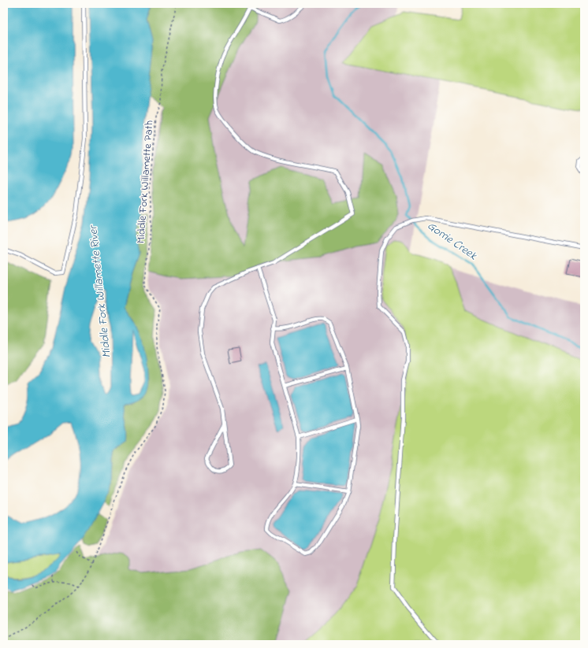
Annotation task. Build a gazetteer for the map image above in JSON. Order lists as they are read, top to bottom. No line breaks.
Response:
{"streets":{"path":["Middle Fork Willamette Path"]},"water":["Gorrie Creek","Middle Fork Willamette River"]}
